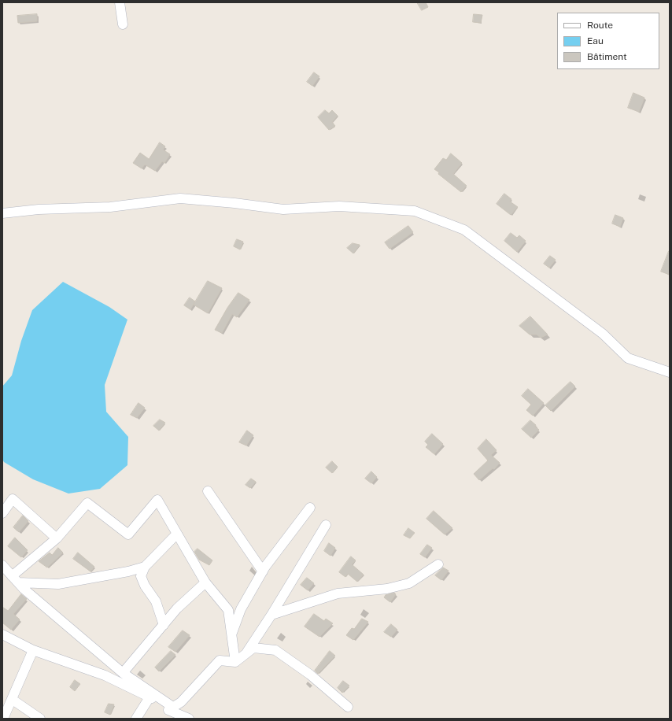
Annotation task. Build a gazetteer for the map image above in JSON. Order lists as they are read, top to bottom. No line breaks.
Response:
{"legend":["Route","Eau","Bâtiment"]}
